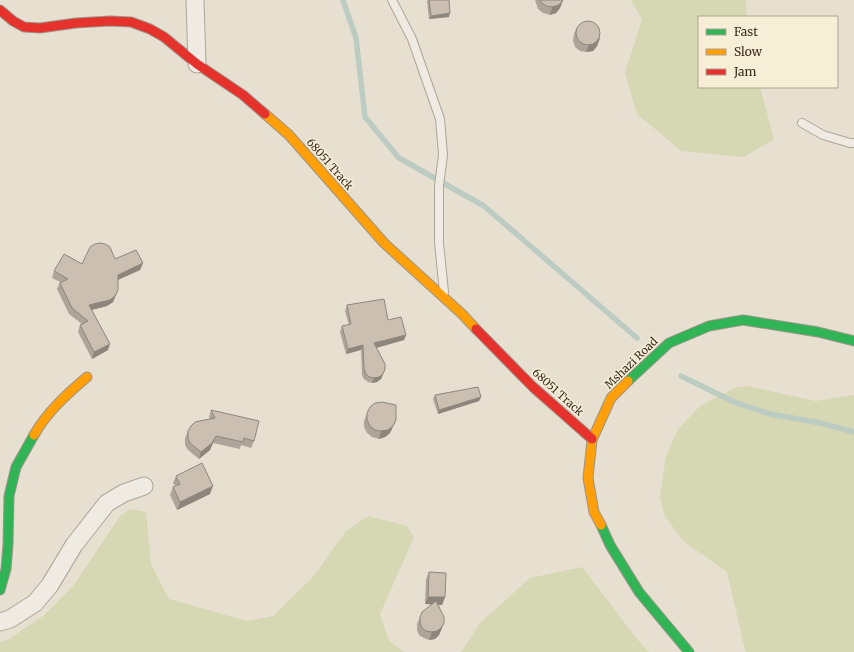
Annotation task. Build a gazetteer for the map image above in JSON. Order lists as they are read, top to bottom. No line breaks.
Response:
{"streets":{"street":["68051 Track","Mshazi Road"]},"crossings":[["68051 Track","Mshazi Road"]],"legend":["Fast","Slow","Jam"]}
